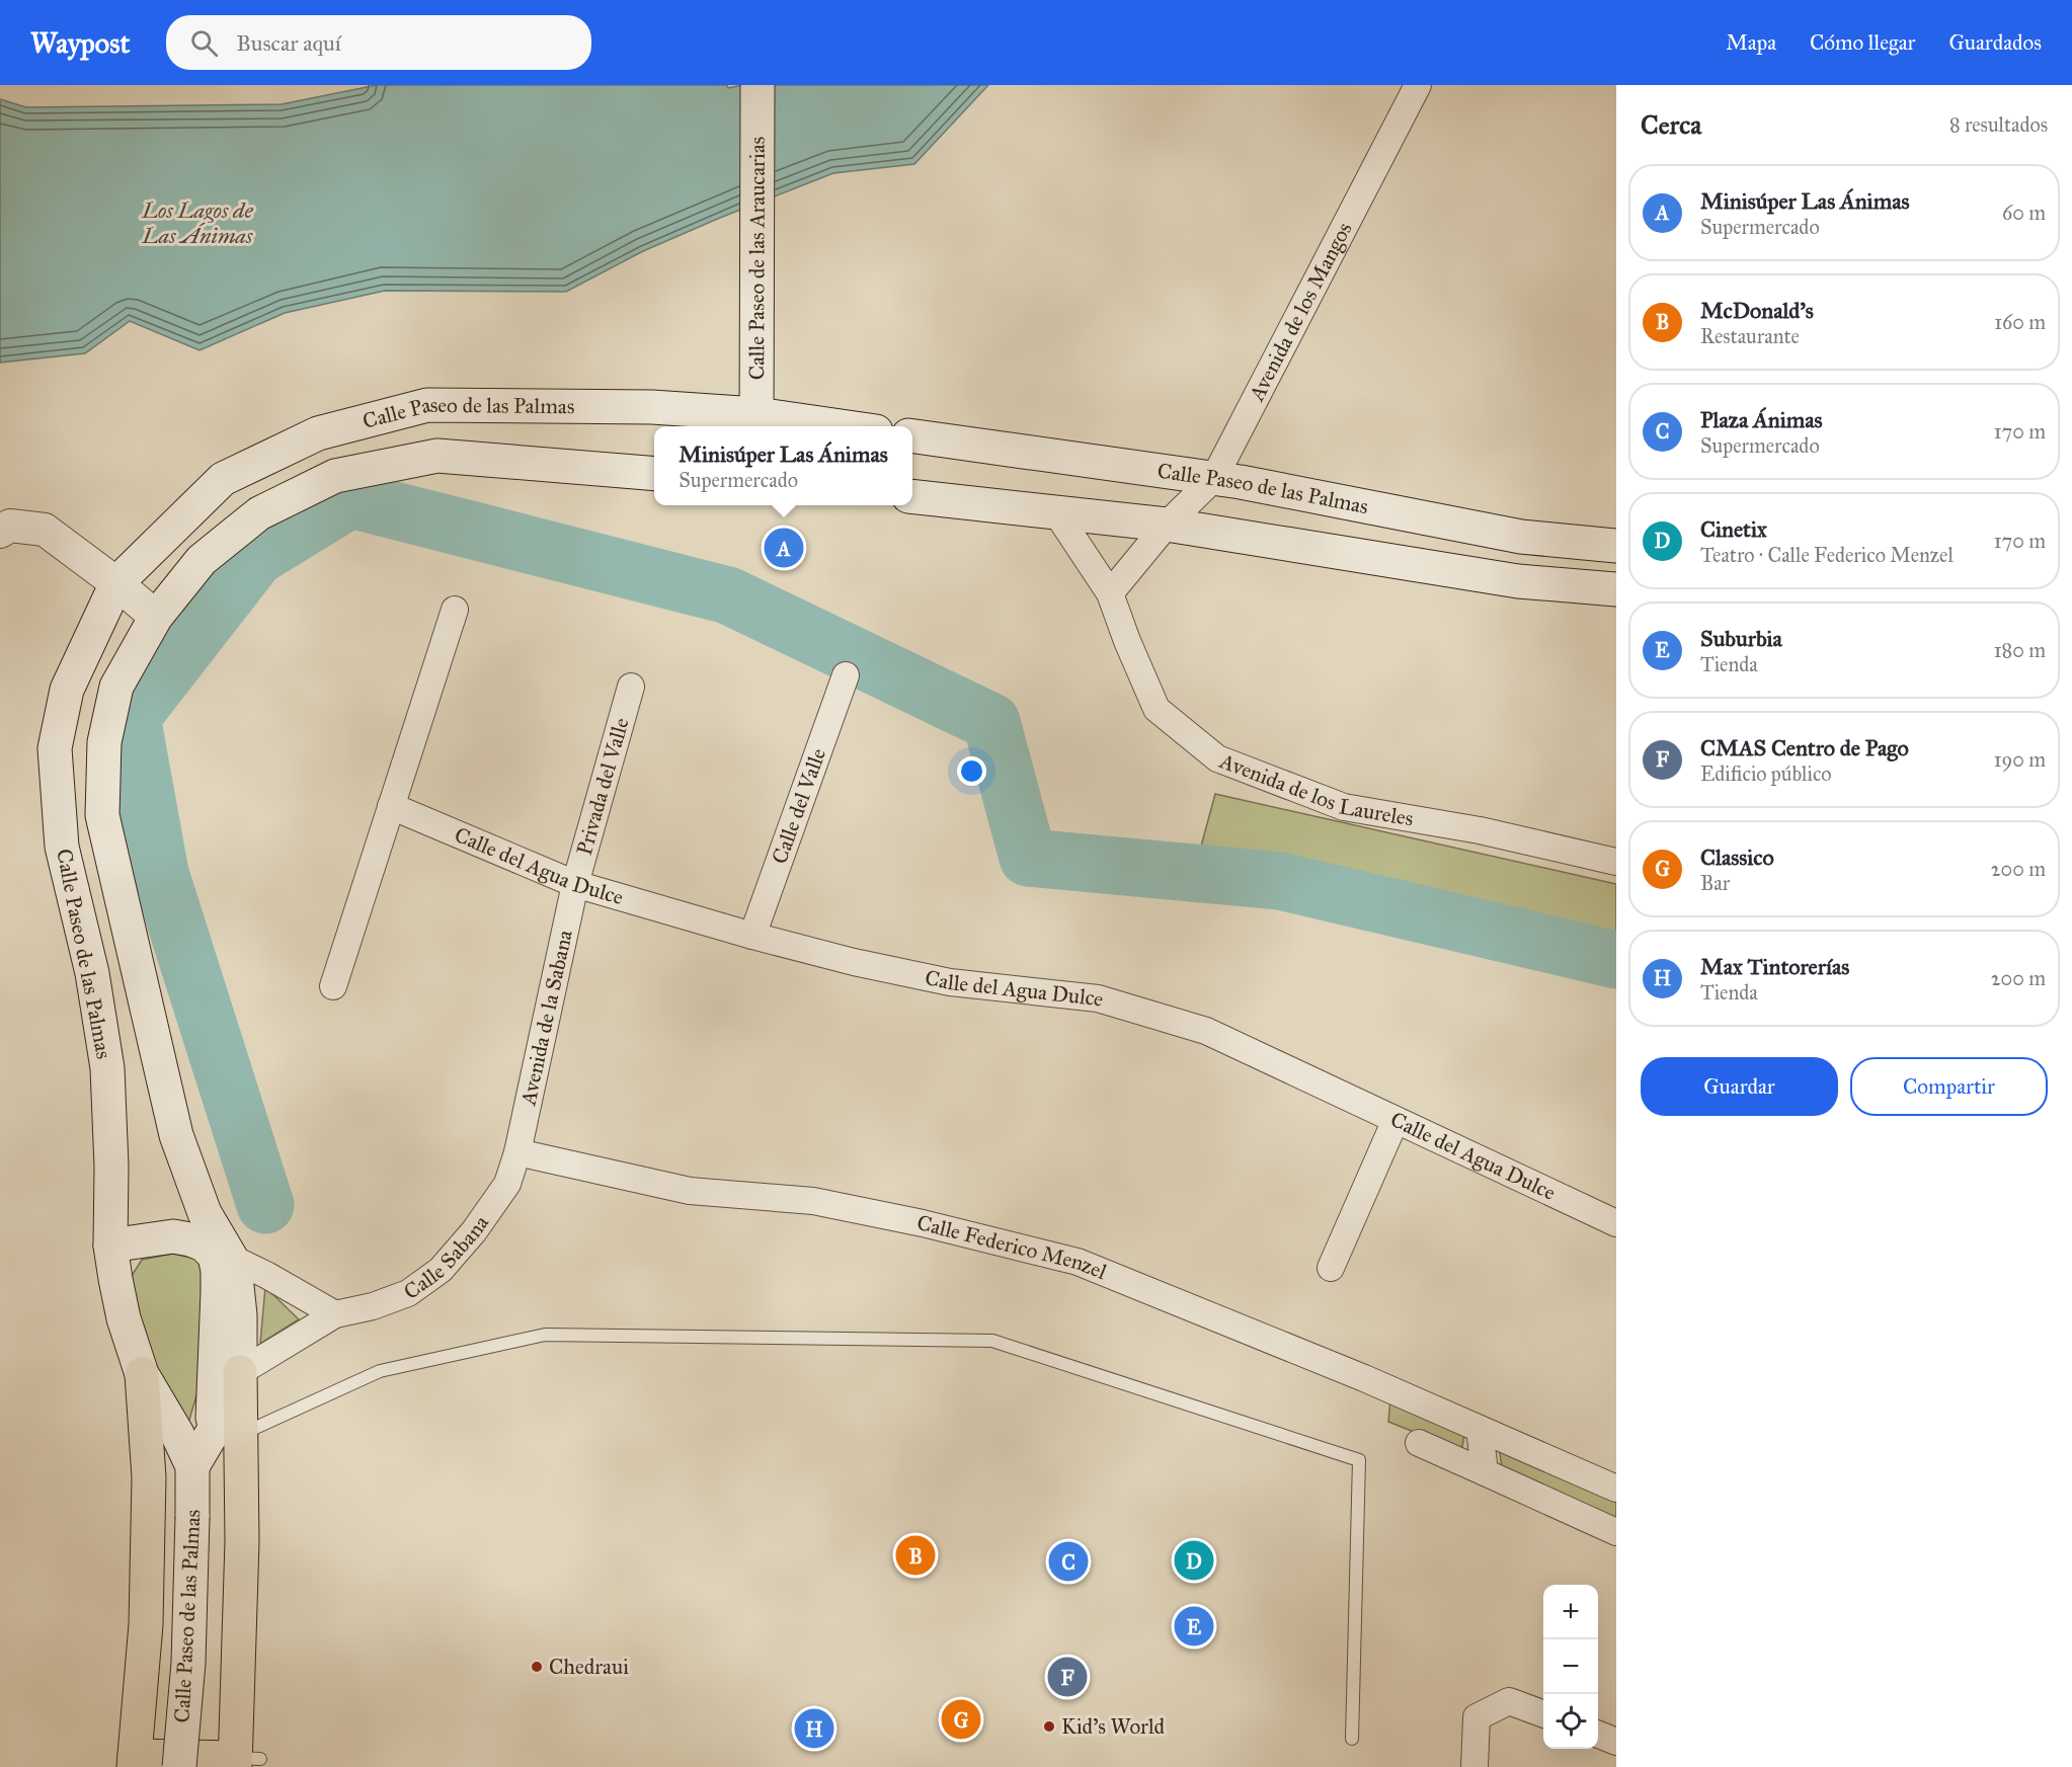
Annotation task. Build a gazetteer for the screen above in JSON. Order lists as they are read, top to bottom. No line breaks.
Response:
{"streets":{"main road":["Calle Paseo de las Araucarias","Calle Paseo de las Palmas"],"street":["Avenida de los Mangos","Privada del Valle","Avenida de los Laureles","Calle del Valle","Calle del Agua Dulce","Avenida de la Sabana","Calle Federico Menzel","Calle Sabana"]},"crossings":[["Calle Paseo de las Araucarias","Calle Paseo de las Palmas"],["Avenida de los Mangos","Calle Paseo de las Palmas"],["Calle Paseo de las Palmas","Calle Sabana"],["Privada del Valle","Calle del Agua Dulce"],["Privada del Valle","Avenida de la Sabana"],["Calle del Valle","Calle del Agua Dulce"],["Calle del Agua Dulce","Avenida de la Sabana"],["Avenida de la Sabana","Calle Federico Menzel"],["Avenida de la Sabana","Calle Sabana"],["Calle Federico Menzel","Calle Sabana"]],"water":["Los Lagos de Las Ánimas"],"places":["Chedraui","Kid's World"],"page":{"header":"Waypost","search":"Buscar aquí","nav":["Mapa","Cómo llegar","Guardados"],"heading":["Cerca","8 resultados"],"list":[{"mark":"A","name":"Minisúper Las Ánimas","note":"Supermercado","value":"60 m"},{"mark":"B","name":"McDonald's","note":"Restaurante","value":"160 m"},{"mark":"C","name":"Plaza Ánimas","note":"Supermercado","value":"170 m"},{"mark":"D","name":"Cinetix","note":"Teatro · Calle Federico Menzel","value":"170 m"},{"mark":"E","name":"Suburbia","note":"Tienda","value":"180 m"},{"mark":"F","name":"CMAS Centro de Pago","note":"Edificio público","value":"190 m"},{"mark":"G","name":"Classico","note":"Bar","value":"200 m"},{"mark":"H","name":"Max Tintorerías","note":"Tienda","value":"200 m"}],"popup":["Minisúper Las Ánimas","Supermercado"],"pins":["A","B","D","C","E","F","G","H"],"buttons":["Guardar","Compartir"],"map_buttons":["+","−"]}}
